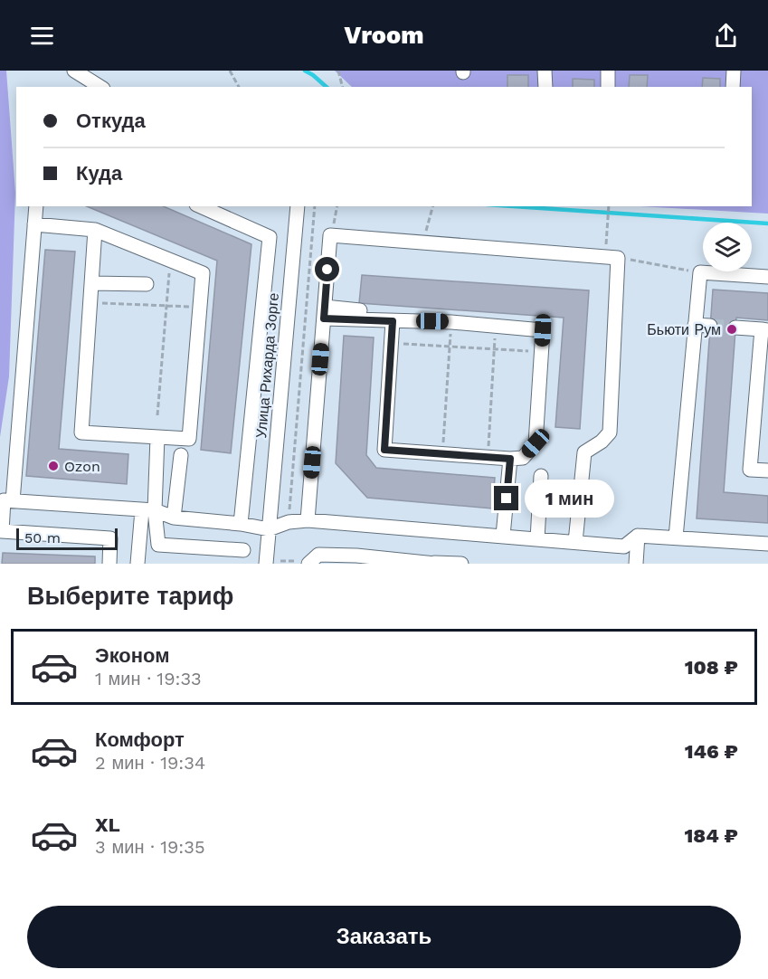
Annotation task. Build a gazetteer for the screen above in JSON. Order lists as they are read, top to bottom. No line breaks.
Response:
{"streets":{"street":["Улица Рихарда Зорге"]},"places":["Бьюти Рум","Ozon"],"scale_bar":"50 m","page":{"header":"Vroom","banner":["Откуда","Куда"],"bubble":"1 мин","scale":"50 m","heading":"Выберите тариф","list":[{"name":"Эконом","note":"1 мин · 19:33","value":"108 ₽"},{"name":"Комфорт","note":"2 мин · 19:34","value":"146 ₽"},{"name":"XL","note":"3 мин · 19:35","value":"184 ₽"}],"buttons":"Заказать"}}
